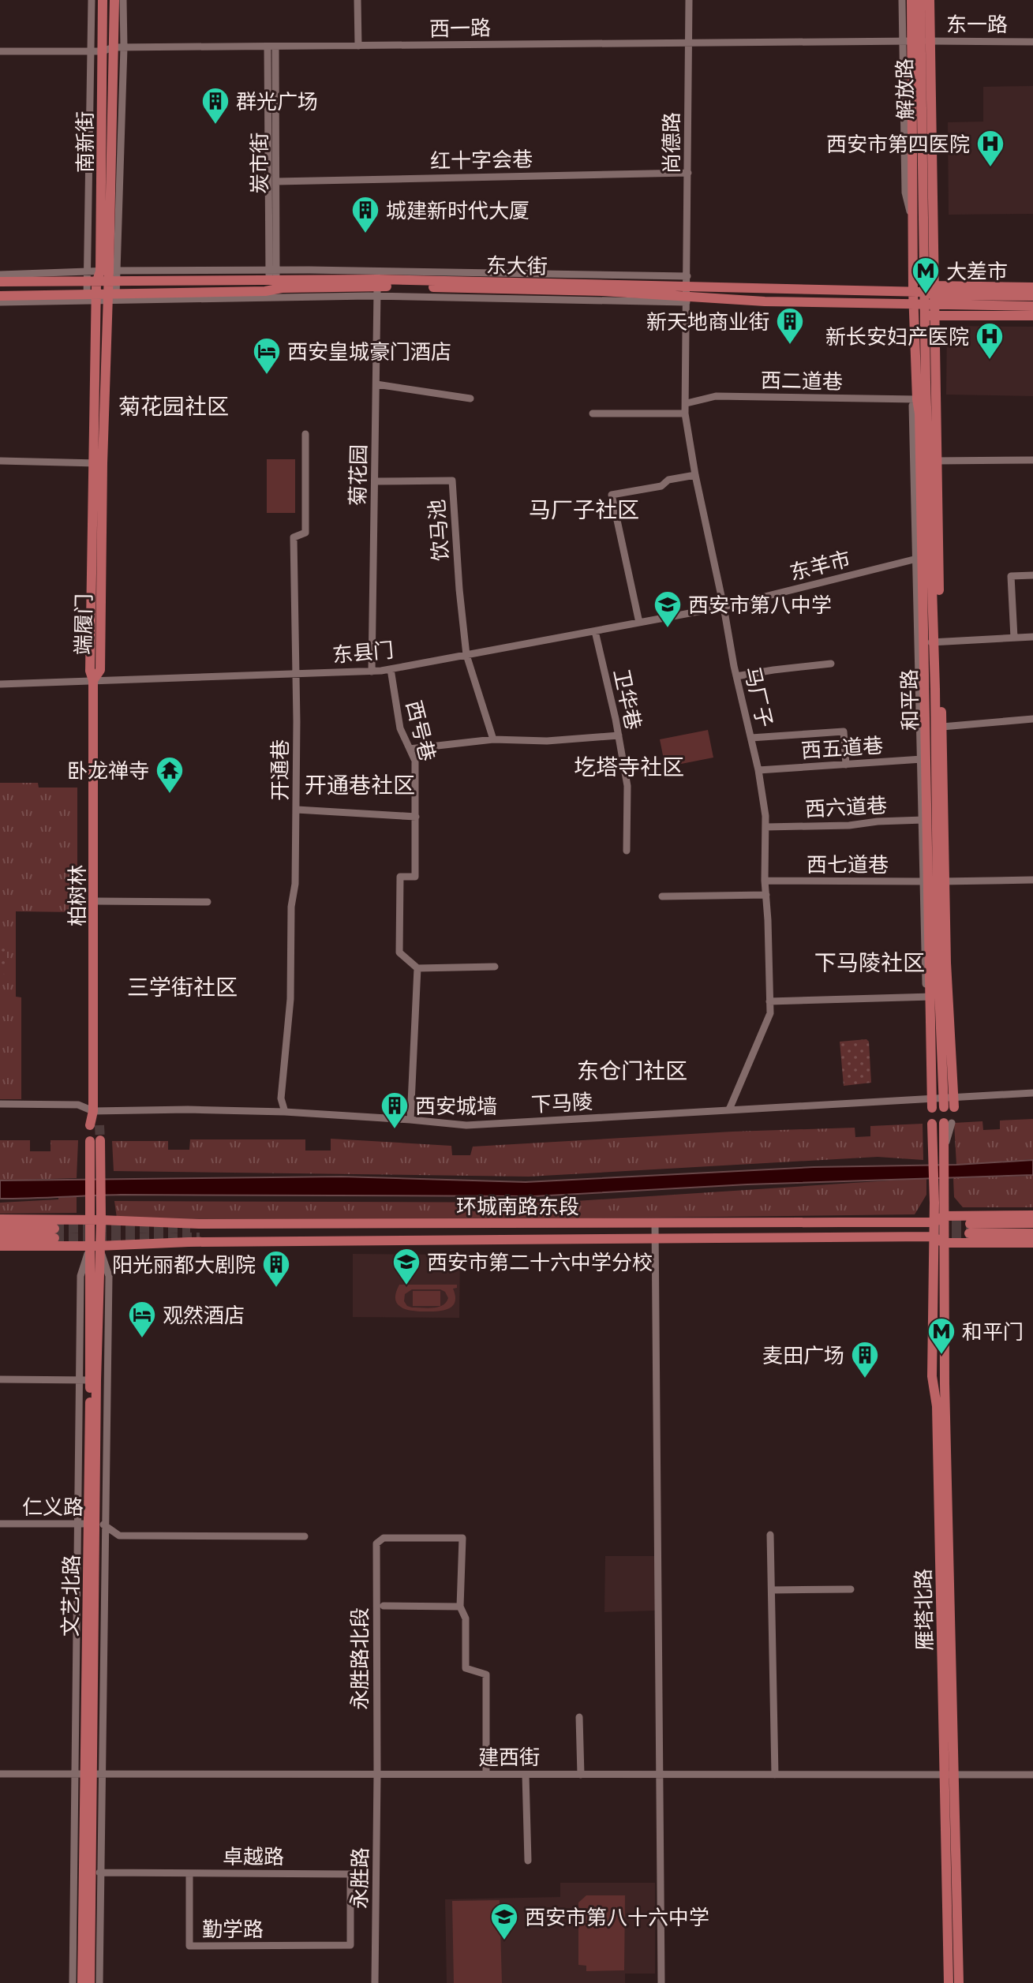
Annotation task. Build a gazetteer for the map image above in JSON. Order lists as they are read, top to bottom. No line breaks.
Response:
{"streets":{"main road":["解放路","南新街","东大街","端履门","和平路","柏树林","环城南路东段","文艺北路","雁塔北路"],"street":["东一路","西一路","尚德路","红十字会巷","炭市街","西二道巷","菊花园","饮马池","东羊市","东县门","马厂子","卫华巷","西号巷","西五道巷","开通巷","西六道巷","西七道巷","下马陵","仁义路","永胜路北段","建西街","卓越路","永胜路","勤学路"]},"crossings":[["东一路","西一路"],["东一路","解放路"],["西一路","解放路"],["西一路","南新街"],["西一路","尚德路"],["西一路","炭市街"],["解放路","东大街"],["解放路","和平路"],["南新街","东大街"],["南新街","端履门"],["尚德路","红十字会巷"],["尚德路","东大街"],["尚德路","马厂子"],["红十字会巷","炭市街"],["炭市街","东大街"],["东大街","菊花园"],["东大街","端履门"],["东大街","马厂子"],["东大街","和平路"],["西二道巷","马厂子"],["西二道巷","和平路"],["菊花园","饮马池"],["菊花园","东县门"],["饮马池","东县门"],["东羊市","东县门"],["东羊市","马厂子"],["东羊市","和平路"],["端履门","东县门"],["端履门","柏树林"],["东县门","马厂子"],["东县门","卫华巷"],["东县门","西号巷"],["东县门","开通巷"],["东县门","柏树林"],["马厂子","西五道巷"],["马厂子","西六道巷"],["马厂子","西七道巷"],["马厂子","下马陵"],["和平路","西五道巷"],["和平路","西六道巷"],["和平路","西七道巷"],["和平路","下马陵"],["开通巷","下马陵"],["柏树林","下马陵"],["环城南路东段","文艺北路"],["环城南路东段","雁塔北路"],["仁义路","文艺北路"],["文艺北路","建西街"],["文艺北路","卓越路"],["雁塔北路","建西街"],["永胜路北段","建西街"],["永胜路北段","永胜路"],["建西街","永胜路"],["卓越路","勤学路"]],"districts":["菊花园社区","马厂子社区","圪塔寺社区","开通巷社区","下马陵社区","三学街社区","东仓门社区"],"places":{"building":["群光广场","城建新时代大厦","新天地商业街","西安城墙","阳光丽都大剧院","麦田广场"],"hospital":["西安市第四医院","新长安妇产医院"],"metro station":["大差市","和平门"],"hotel":["西安皇城豪门酒店","观然酒店"],"school or university":["西安市第八中学","西安市第二十六中学分校","西安市第八十六中学"],"temple":["卧龙禅寺"]}}
